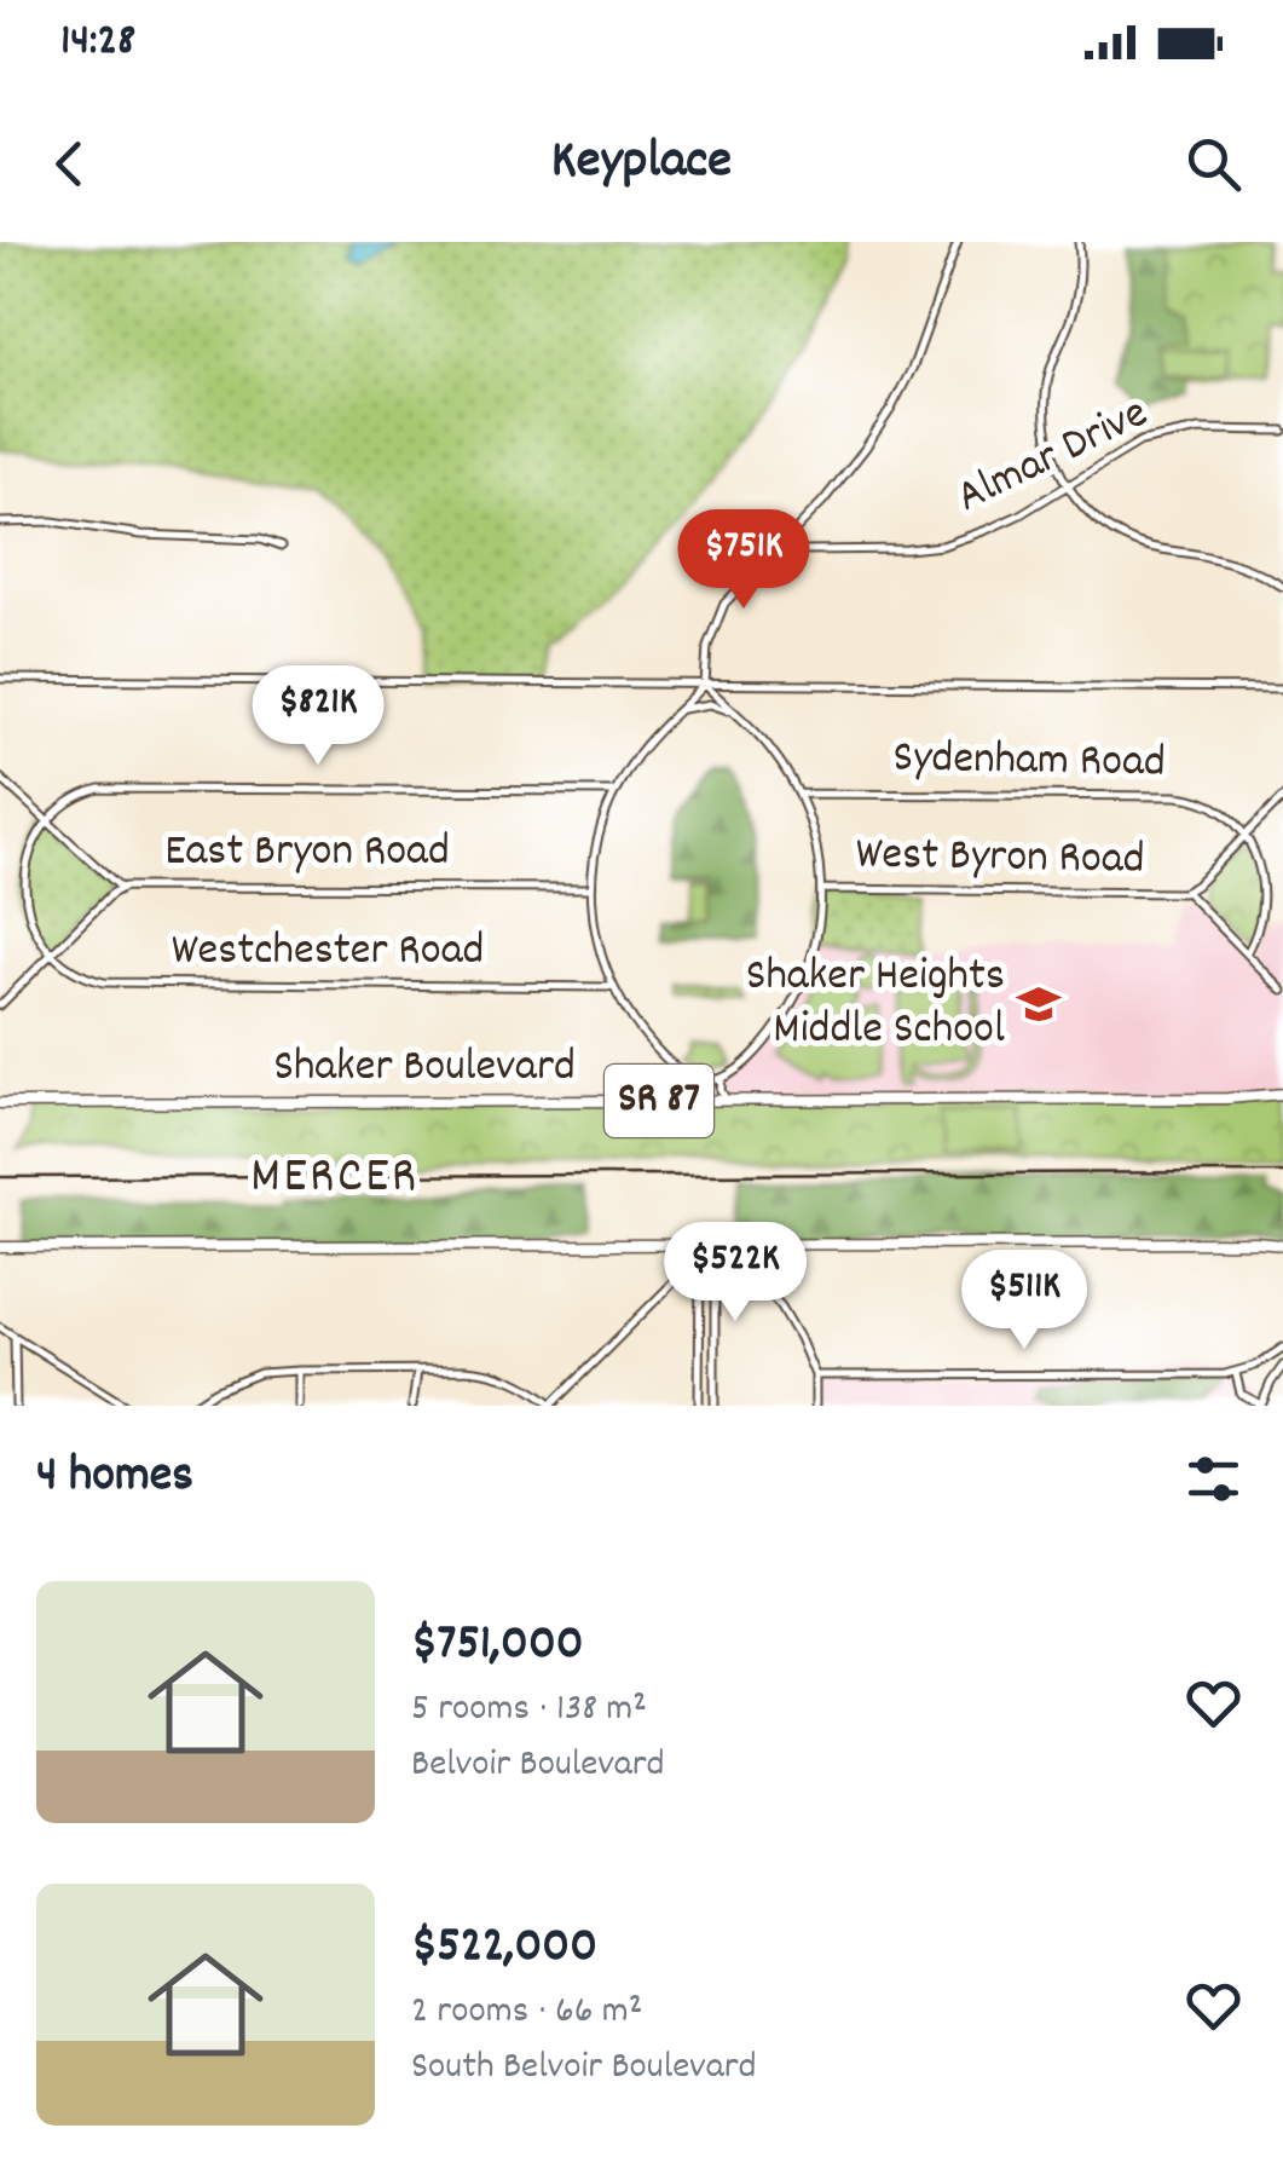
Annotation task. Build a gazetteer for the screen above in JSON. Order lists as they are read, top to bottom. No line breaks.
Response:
{"streets":{"main road":["Shaker Boulevard","SR 87"],"street":["Almar Drive","Sydenham Road","East Bryon Road","West Byron Road","Westchester Road"]},"crossings":[["Sydenham Road","East Bryon Road"],["Sydenham Road","West Byron Road"],["Sydenham Road","Westchester Road"],["East Bryon Road","West Byron Road"],["East Bryon Road","Westchester Road"],["West Byron Road","Westchester Road"]],"districts":["MERCER"],"places":{"school or university":["Shaker Heights Middle School"]},"page":{"status":"14:28","header":"Keyplace","price":["$751K","$821K","$522K","$511K"],"heading":"4 homes","list":[{"name":"$751,000","note":"5 rooms · 138 m² · Belvoir Boulevard"},{"name":"$522,000","note":"2 rooms · 66 m² · South Belvoir Boulevard"}]}}
